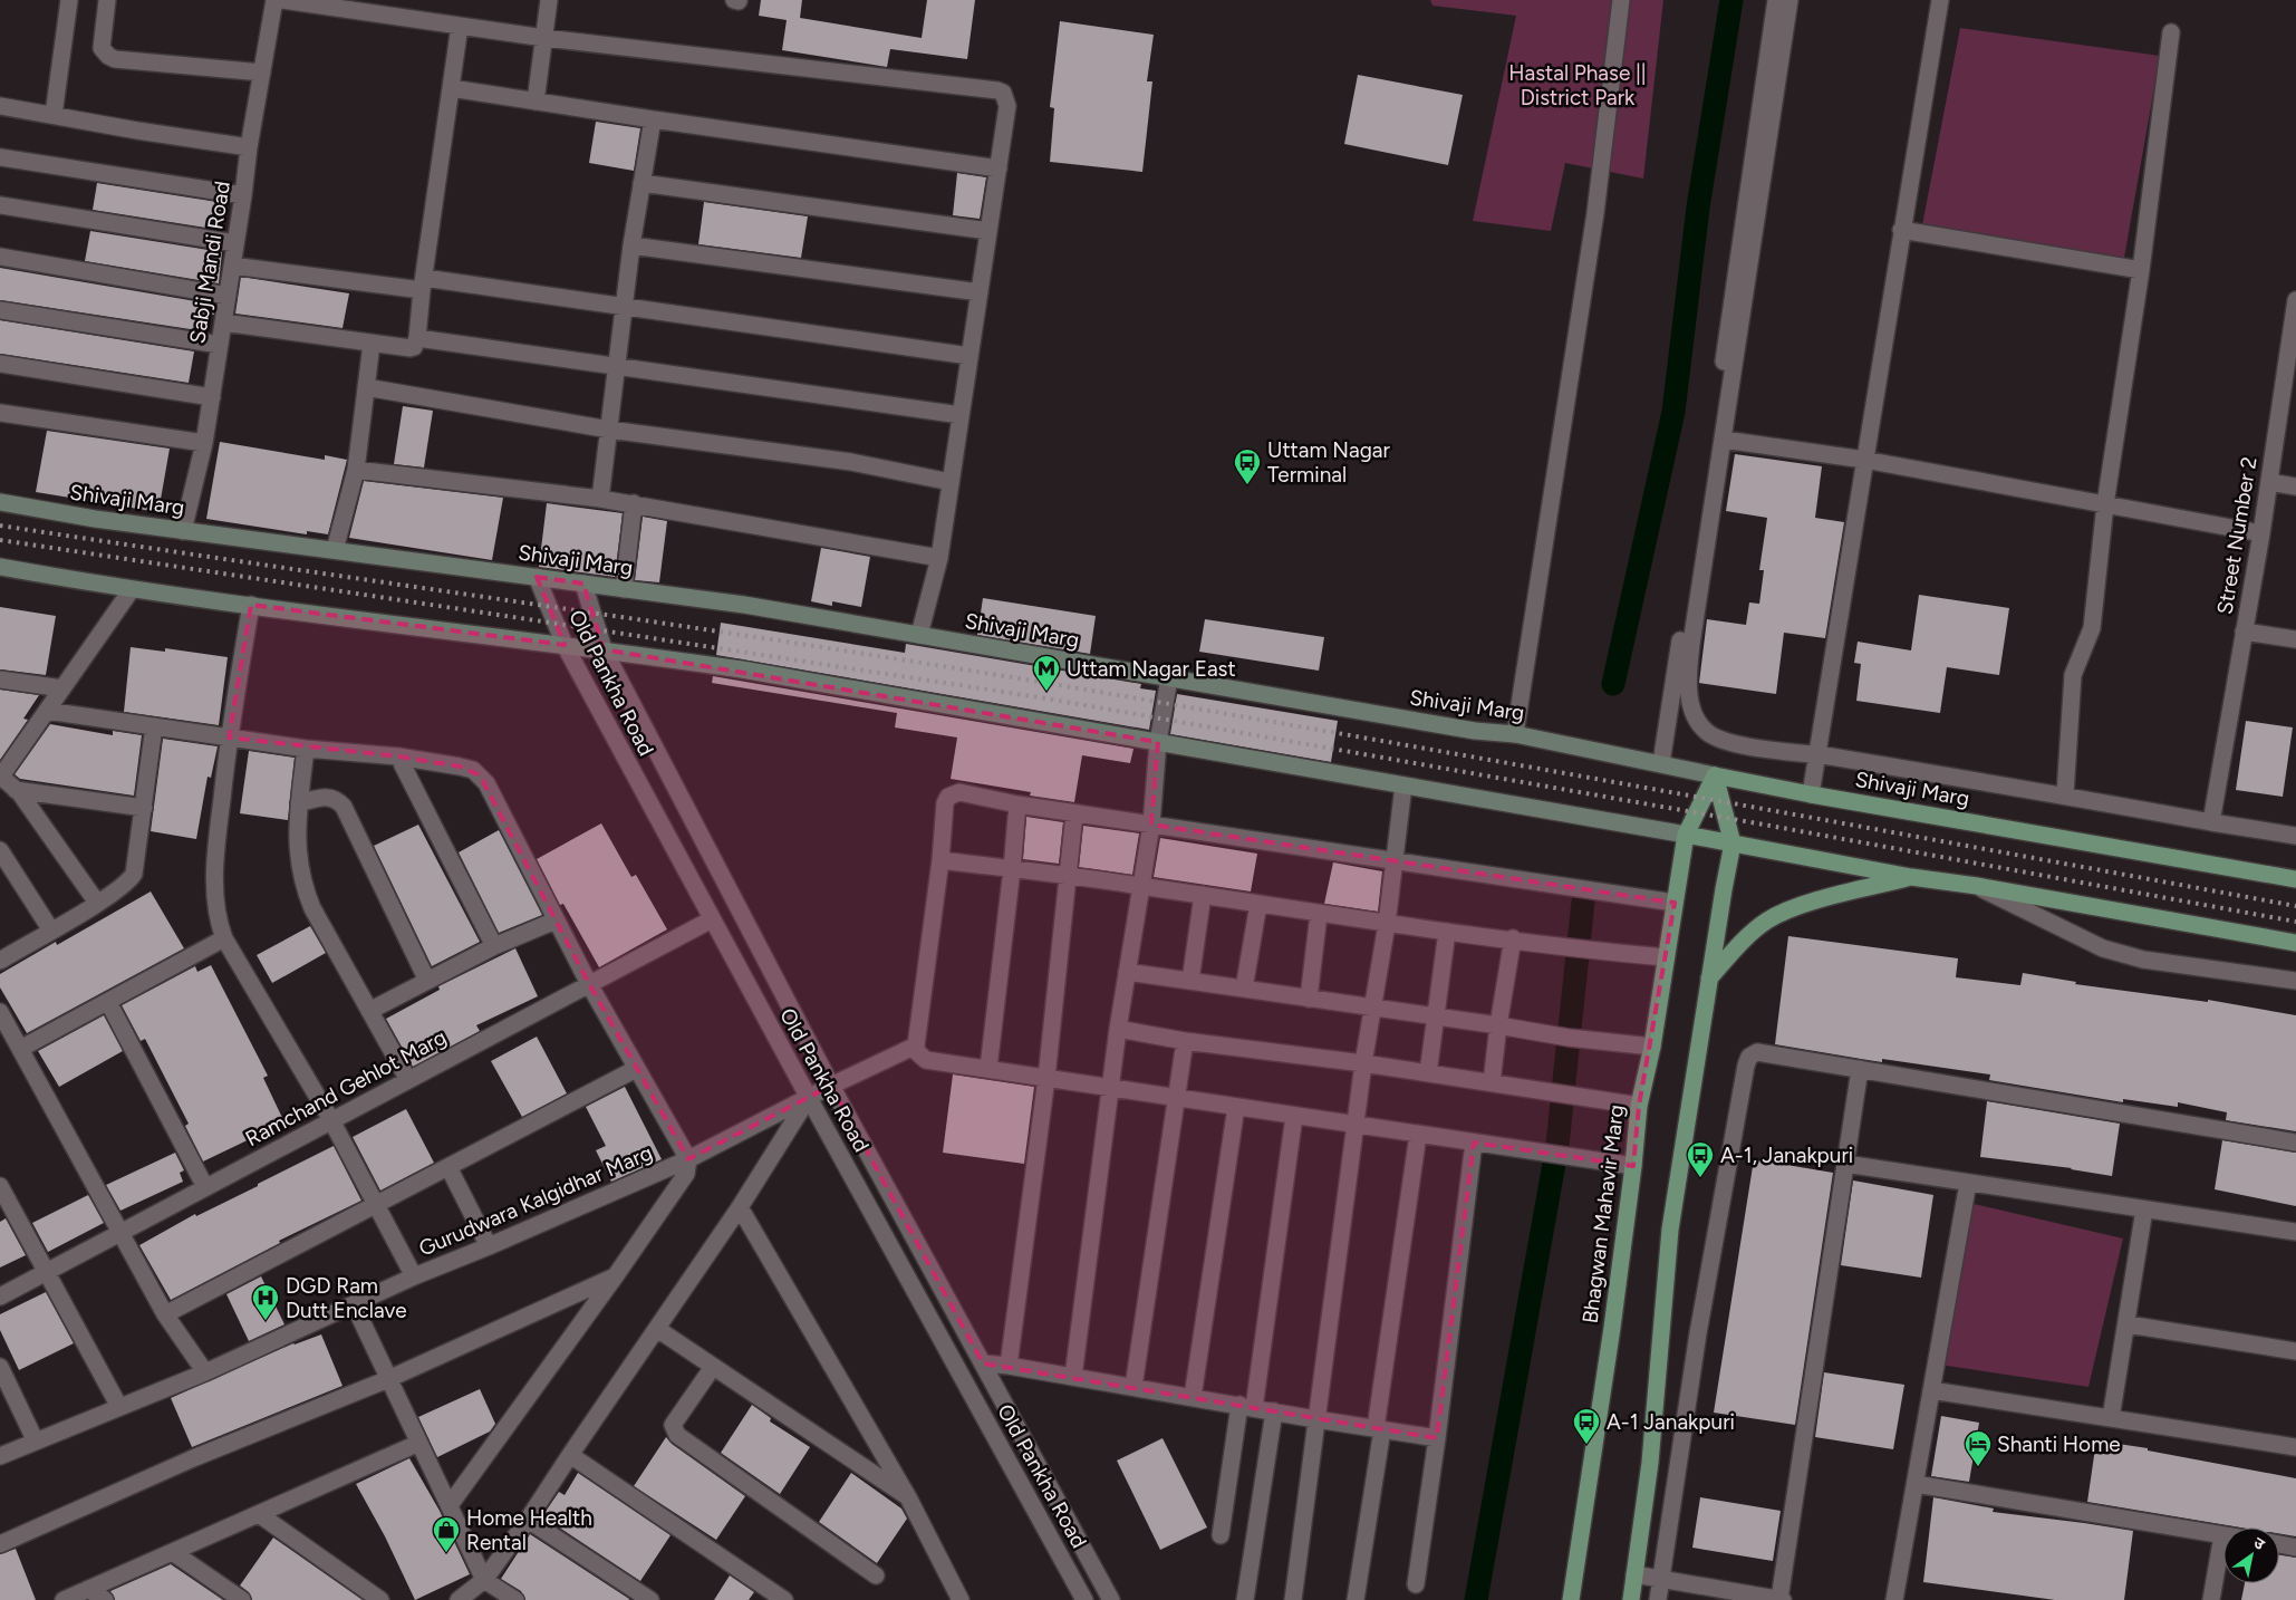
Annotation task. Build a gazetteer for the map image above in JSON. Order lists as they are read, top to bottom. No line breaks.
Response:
{"streets":{"main road":["Shivaji Marg","Bhagwan Mahavir Marg"],"street":["Sabji Mandi Road","Street Number 2","Old Pankha Road","Ramchand Gehlot Marg","Gurudwara Kalgidhar Marg"]},"crossings":[["Sabji Mandi Road","Shivaji Marg"],["Shivaji Marg","Old Pankha Road"],["Shivaji Marg","Bhagwan Mahavir Marg"],["Old Pankha Road","Ramchand Gehlot Marg"],["Old Pankha Road","Gurudwara Kalgidhar Marg"]],"parks":["Hastal Phase || District Park"],"places":{"bus stop":["Uttam Nagar Terminal","A-1, Janakpuri","A-1 Janakpuri"],"metro station":["Uttam Nagar East"],"hospital":["DGD Ram Dutt Enclave"],"hotel":["Shanti Home"],"shop":["Home Health Rental"]},"north":"top right"}
